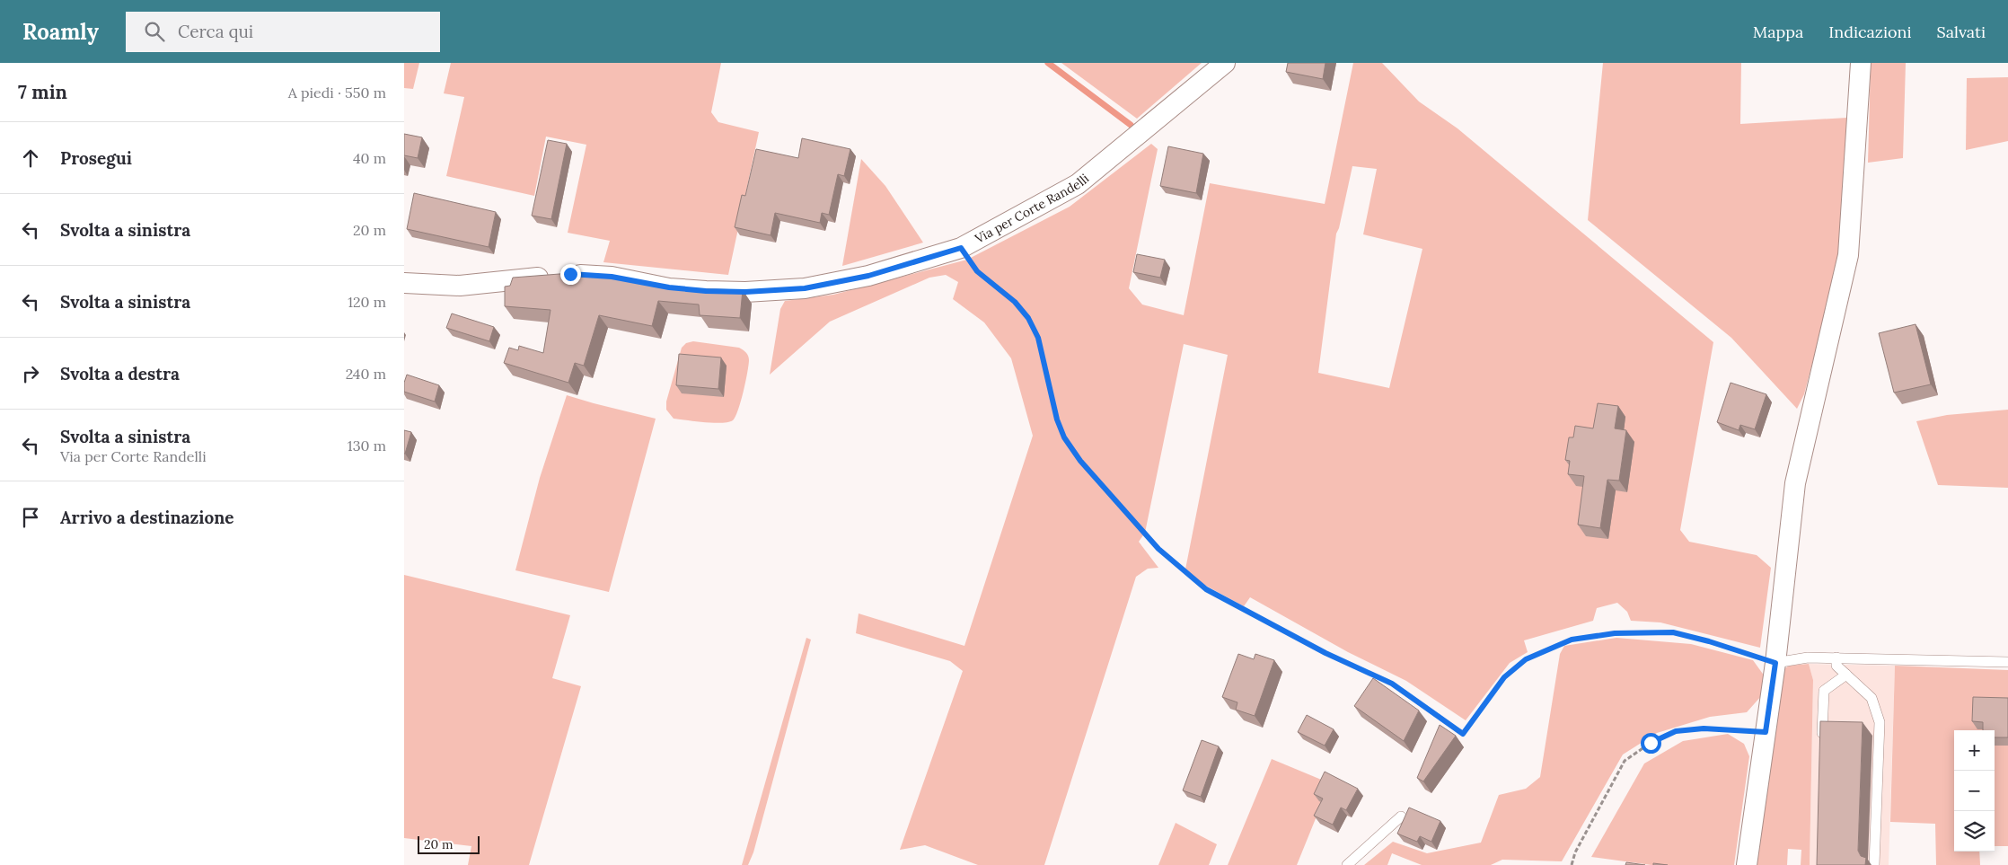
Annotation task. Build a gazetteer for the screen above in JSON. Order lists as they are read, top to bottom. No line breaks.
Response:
{"streets":{"street":["Via per Corte Randelli"]},"scale_bar":"20 m","page":{"header":"Roamly","search":"Cerca qui","nav":["Mappa","Indicazioni","Salvati"],"heading":["7 min","A piedi · 550 m"],"list":[["Prosegui","40 m"],["Svolta a sinistra","20 m"],["Svolta a sinistra","120 m"],["Svolta a destra","240 m"],["Svolta a sinistra","Via per Corte Randelli","130 m"],"Arrivo a destinazione"],"map_buttons":["+","−"],"scale":"20 m"}}
